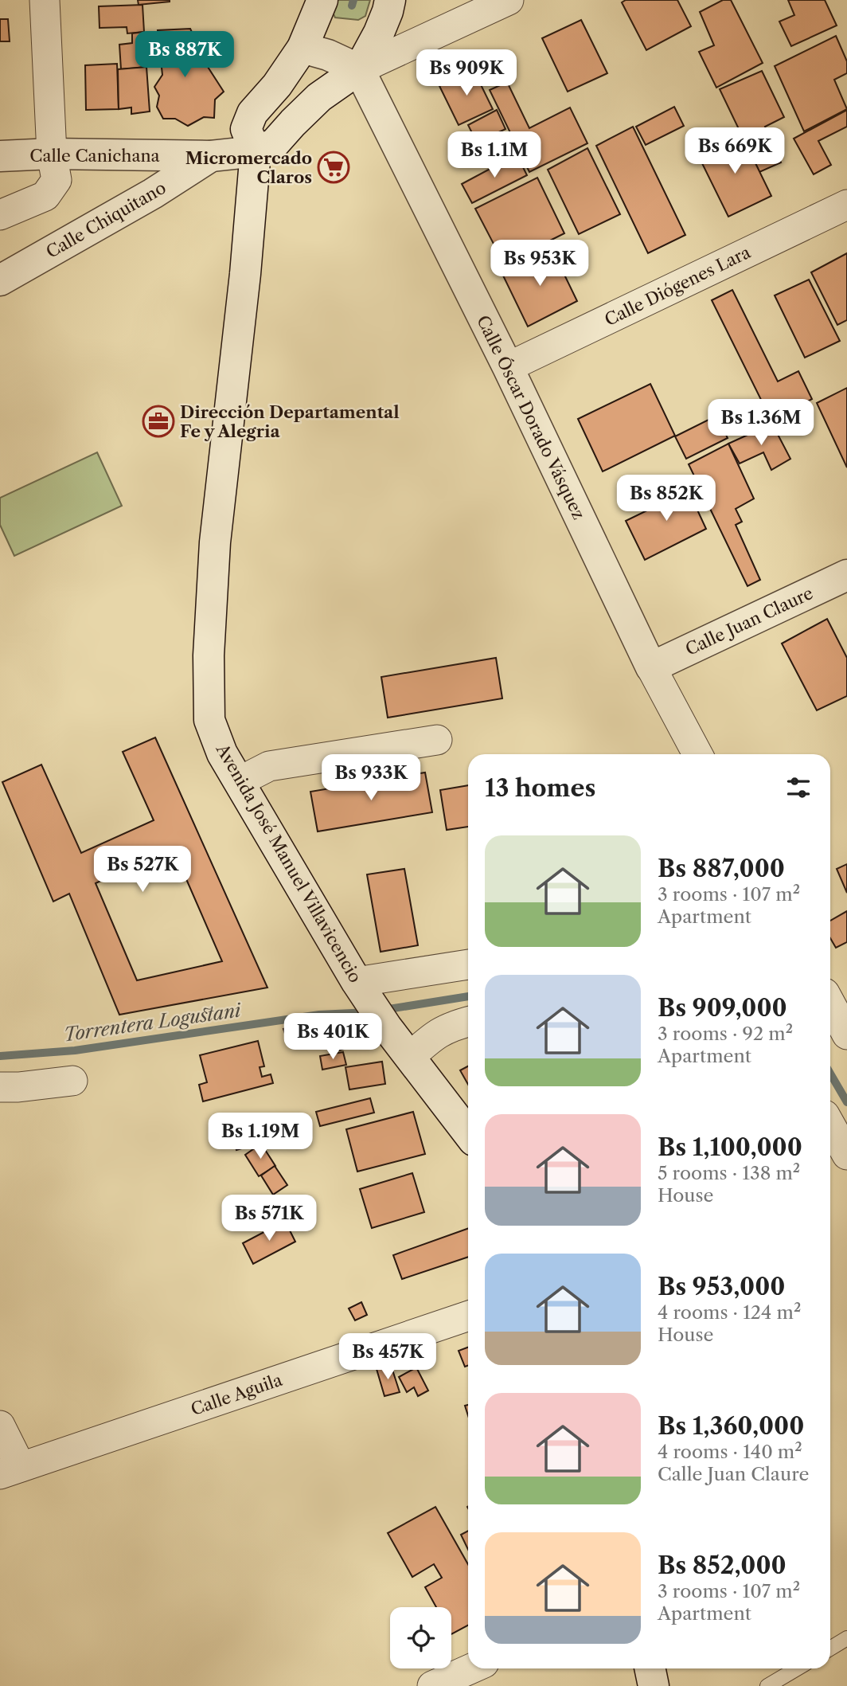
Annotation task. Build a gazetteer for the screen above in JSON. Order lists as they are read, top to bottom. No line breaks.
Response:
{"streets":{"main road":["Calle Canichana","Calle Chiquitano","Calle Óscar Dorado Vásquez","Calle Juan Claure","Avenida José Manuel Villavicencio"],"street":["Calle Diógenes Lara","Calle Aguila"]},"crossings":[["Calle Canichana","Calle Chiquitano"],["Calle Canichana","Avenida José Manuel Villavicencio"],["Calle Diógenes Lara","Calle Óscar Dorado Vásquez"],["Calle Óscar Dorado Vásquez","Calle Juan Claure"]],"water":["Torrentera Logustani"],"places":{"supermarket":["Micromercado Claros"],"office":["Dirección Departamental Fe y Alegria"]},"page":{"price":["Bs 887K","Bs 909K","Bs 669K","Bs 1.1M","Bs 953K","Bs 1.36M","Bs 852K","Bs 933K","Bs 527K","Bs 401K","Bs 1.19M","Bs 571K","Bs 457K"],"heading":"13 homes","list":[{"name":"Bs 887,000","note":"3 rooms · 107 m² · Apartment"},{"name":"Bs 909,000","note":"3 rooms · 92 m² · Apartment"},{"name":"Bs 1,100,000","note":"5 rooms · 138 m² · House"},{"name":"Bs 953,000","note":"4 rooms · 124 m² · House"},{"name":"Bs 1,360,000","note":"4 rooms · 140 m² · Calle Juan Claure"},{"name":"Bs 852,000","note":"3 rooms · 107 m² · Apartment"}]}}
